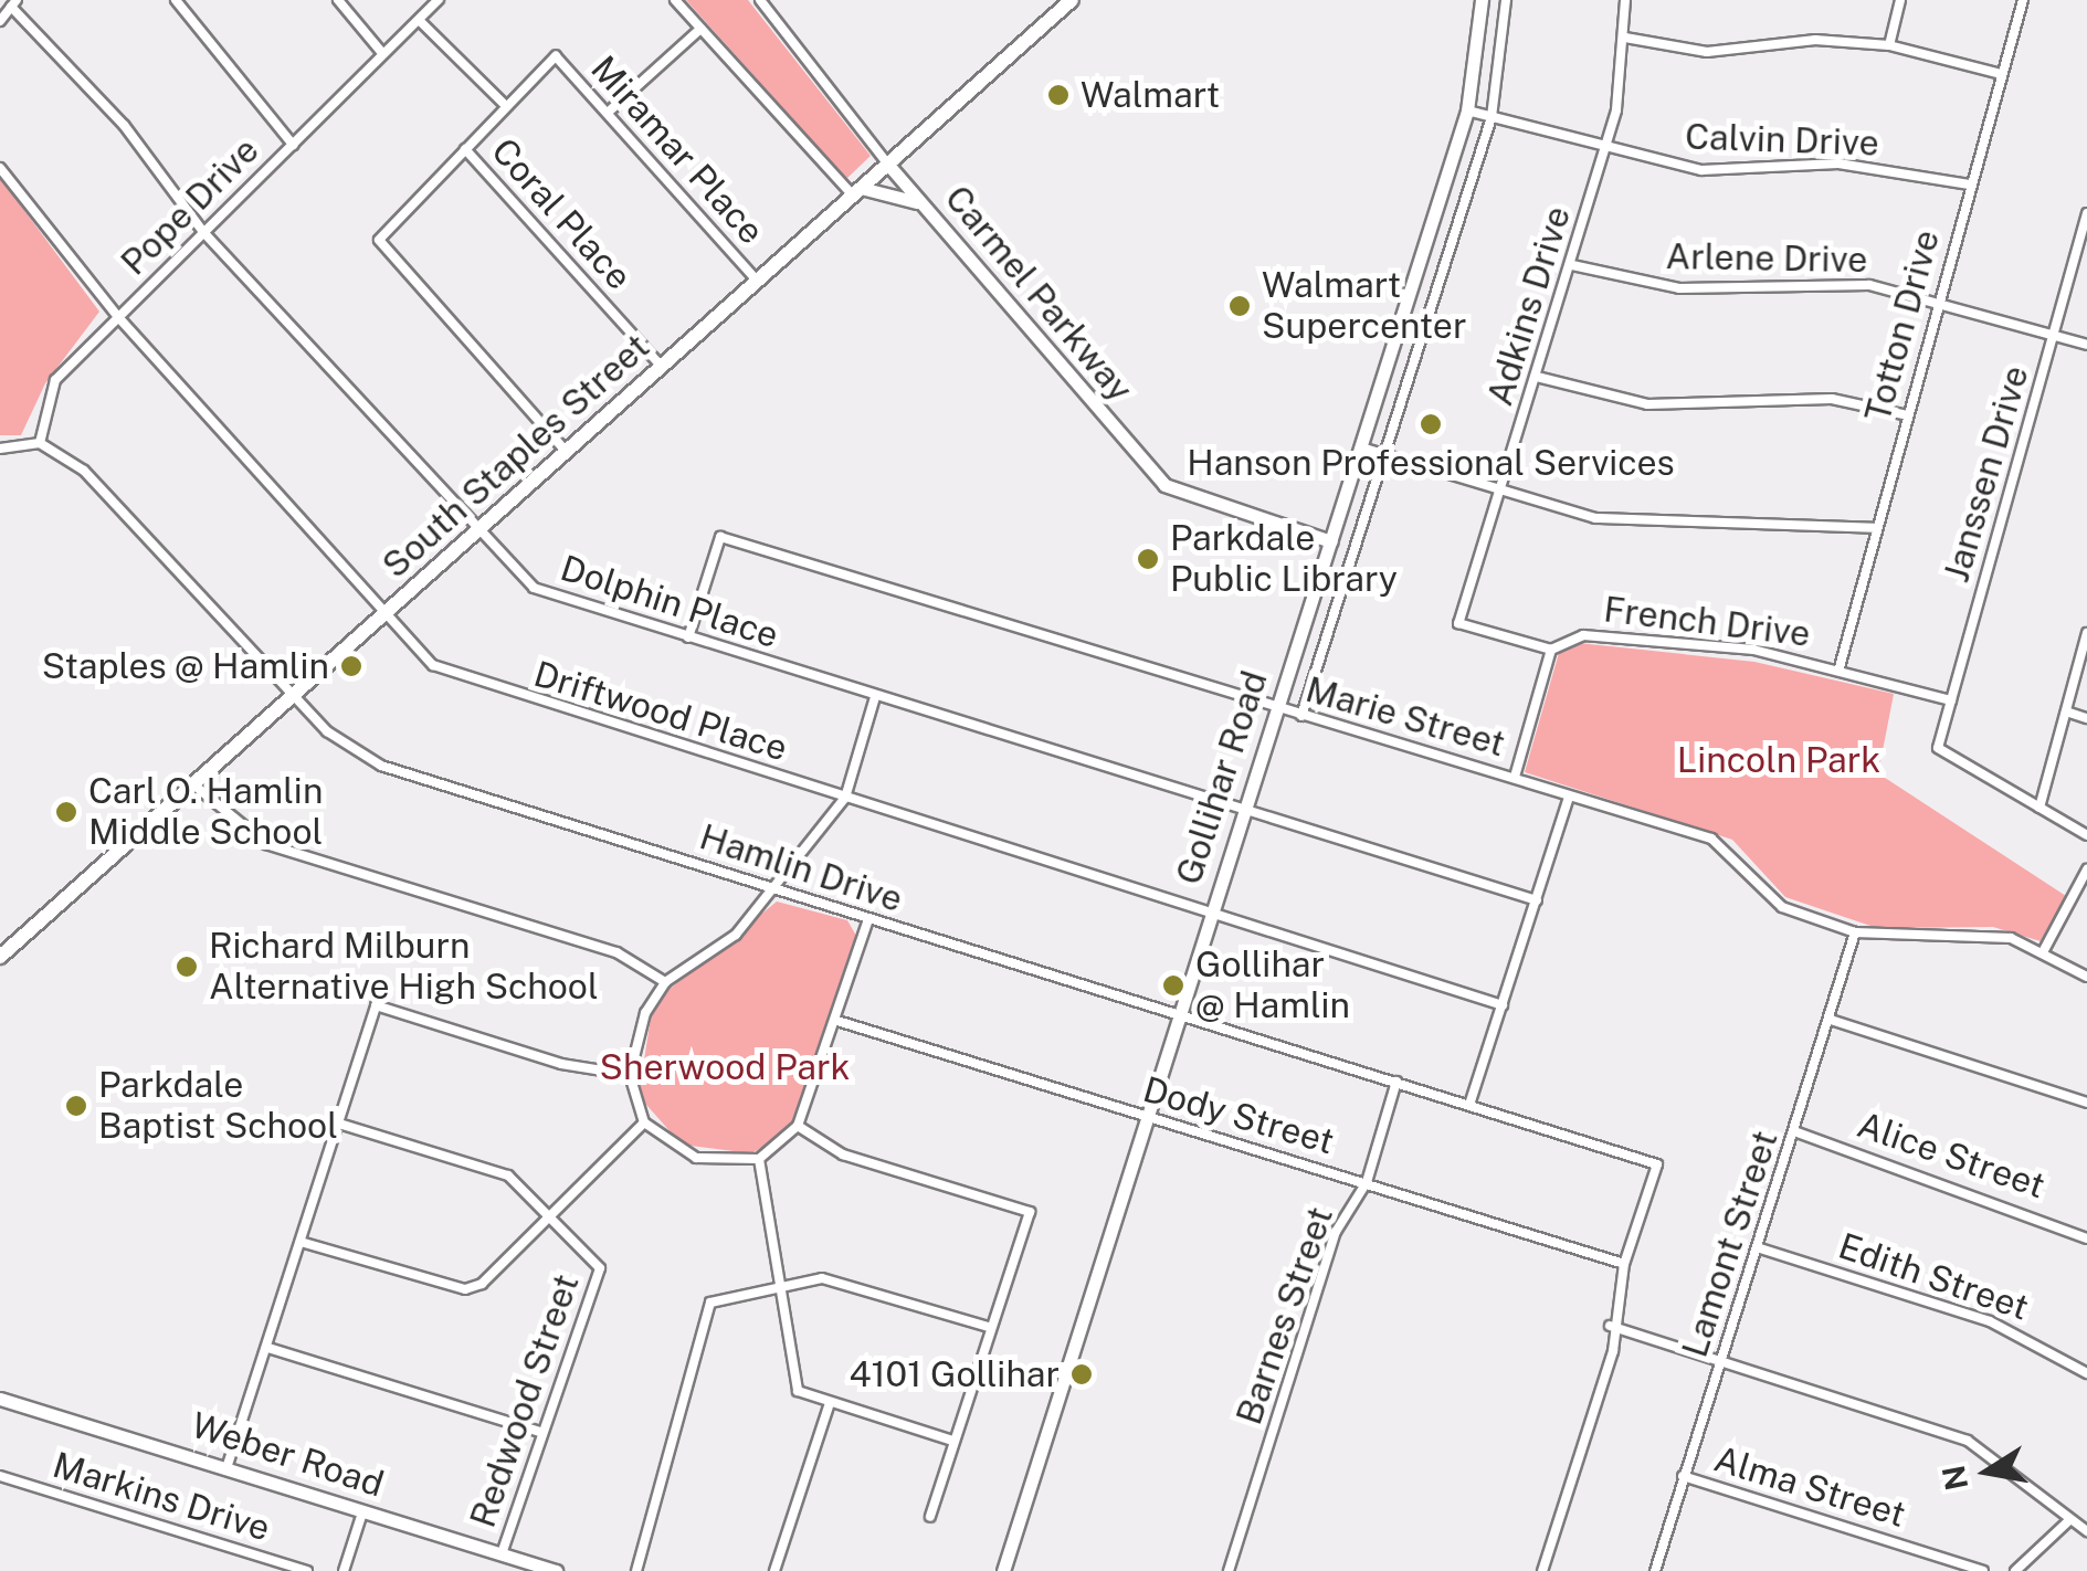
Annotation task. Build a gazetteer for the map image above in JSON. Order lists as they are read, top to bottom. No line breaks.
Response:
{"streets":{"main road":["Carmel Parkway","South Staples Street","Gollihar Road","Weber Road"],"street":["Calvin Drive","Miramar Place","Pope Drive","Coral Place","Arlene Drive","Adkins Drive","Totton Drive","Janssen Drive","Dolphin Place","French Drive","Driftwood Place","Marie Street","Hamlin Drive","Dody Street","Alice Street","Lamont Street","Edith Street","Barnes Street","Redwood Street","Alma Street","Markins Drive"]},"crossings":[["Calvin Drive","Adkins Drive"],["Calvin Drive","Totton Drive"],["Calvin Drive","Gollihar Road"],["Miramar Place","Coral Place"],["Miramar Place","South Staples Street"],["Pope Drive","Coral Place"],["Pope Drive","Dolphin Place"],["Pope Drive","Driftwood Place"],["Pope Drive","Hamlin Drive"],["Coral Place","South Staples Street"],["Arlene Drive","Adkins Drive"],["Arlene Drive","Totton Drive"],["Arlene Drive","Janssen Drive"],["Carmel Parkway","South Staples Street"],["Carmel Parkway","Gollihar Road"],["Adkins Drive","French Drive"],["Totton Drive","French Drive"],["South Staples Street","Dolphin Place"],["South Staples Street","Driftwood Place"],["South Staples Street","Hamlin Drive"],["Janssen Drive","French Drive"],["Dolphin Place","Marie Street"],["Dolphin Place","Gollihar Road"],["Driftwood Place","Gollihar Road"],["Marie Street","Gollihar Road"],["Marie Street","Lamont Street"],["Gollihar Road","Hamlin Drive"],["Gollihar Road","Dody Street"],["Hamlin Drive","Dody Street"],["Hamlin Drive","Barnes Street"],["Dody Street","Barnes Street"],["Alice Street","Lamont Street"],["Lamont Street","Edith Street"],["Lamont Street","Alma Street"],["Redwood Street","Weber Road"]],"parks":["Lincoln Park","Sherwood Park"],"places":["Walmart","Walmart Supercenter","Hanson Professional Services","Parkdale Public Library","Staples @ Hamlin","Carl O. Hamlin Middle School","Richard Milburn Alternative High School","Gollihar @ Hamlin","Parkdale Baptist School","4101 Gollihar"],"north":"left"}
